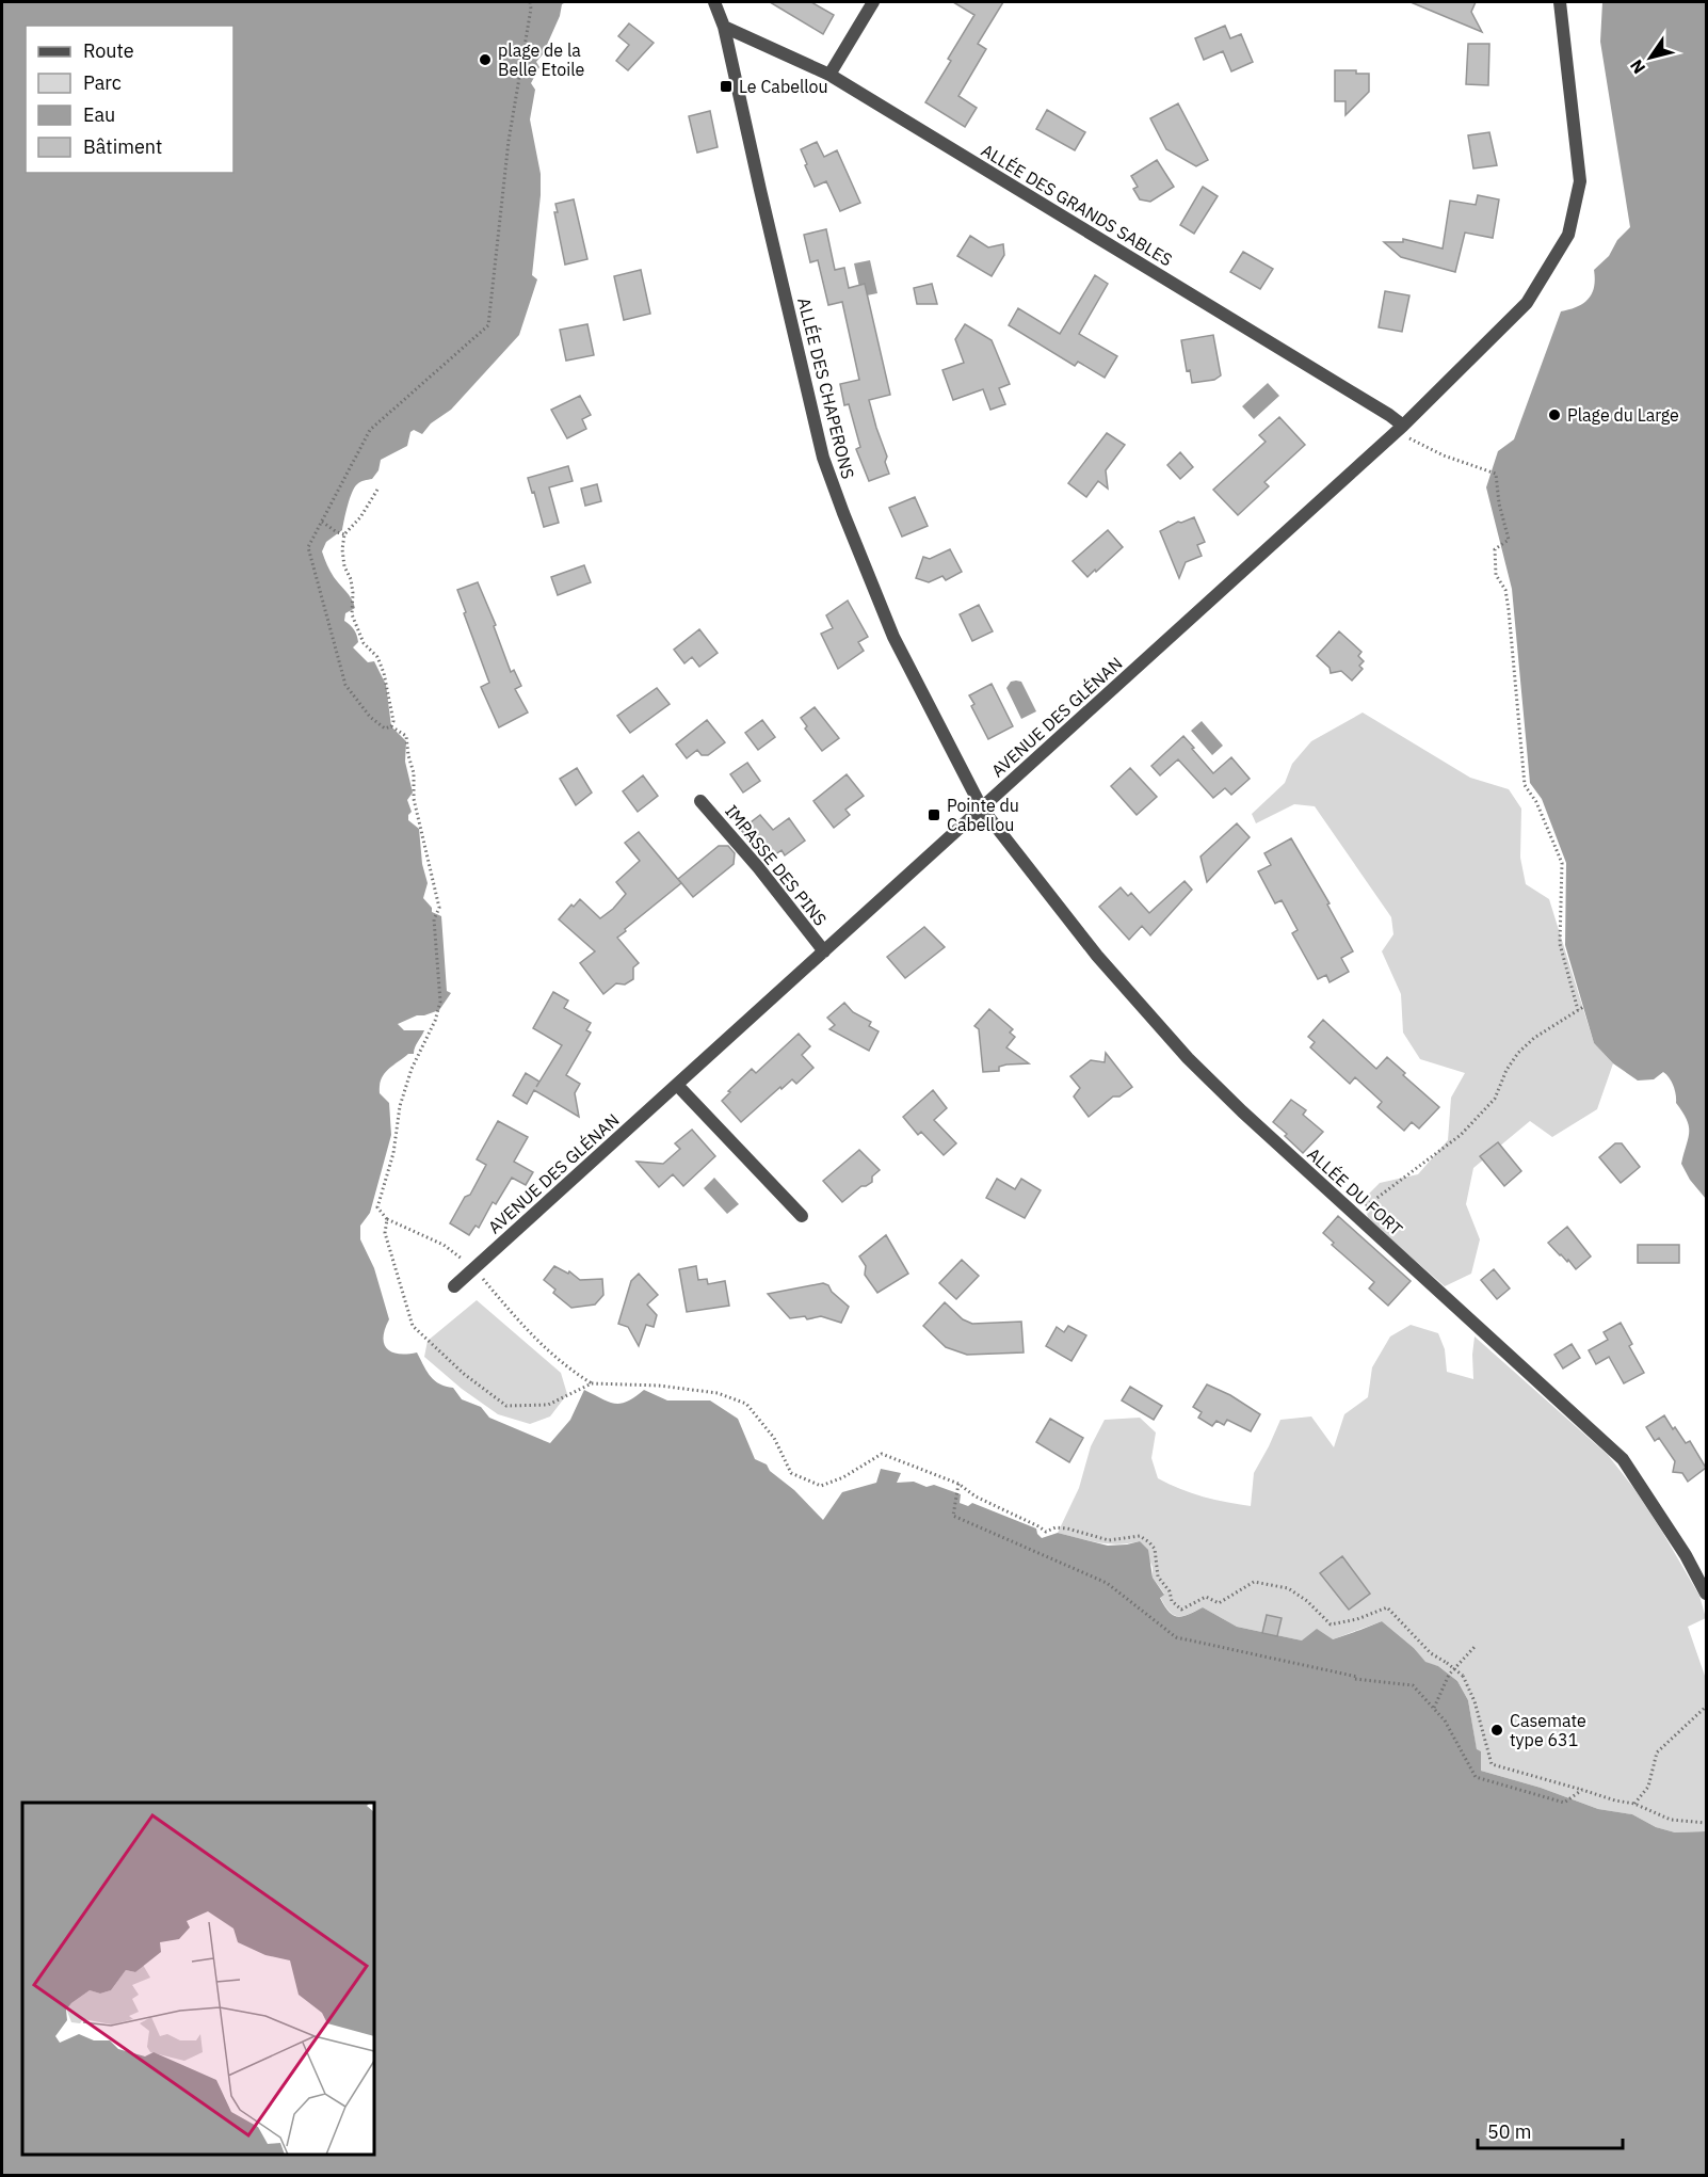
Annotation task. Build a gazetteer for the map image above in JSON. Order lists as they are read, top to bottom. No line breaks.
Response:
{"streets":{"street":["ALLÉE DES GRANDS SABLES","ALLÉE DES CHAPERONS","AVENUE DES GLÉNAN","IMPASSE DES PINS","ALLÉE DU FORT"]},"crossings":[["ALLÉE DES GRANDS SABLES","ALLÉE DES CHAPERONS"],["ALLÉE DES GRANDS SABLES","AVENUE DES GLÉNAN"],["ALLÉE DES CHAPERONS","AVENUE DES GLÉNAN"],["ALLÉE DES CHAPERONS","ALLÉE DU FORT"],["AVENUE DES GLÉNAN","IMPASSE DES PINS"],["AVENUE DES GLÉNAN","ALLÉE DU FORT"]],"places":{"other":["plage de la Belle Etoile","Plage du Large","Casemate type 631"],"transit":["Le Cabellou","Pointe du Cabellou"]},"legend":["Route","Parc","Eau","Bâtiment"],"scale_bar":"50 m","north":"bottom left"}
